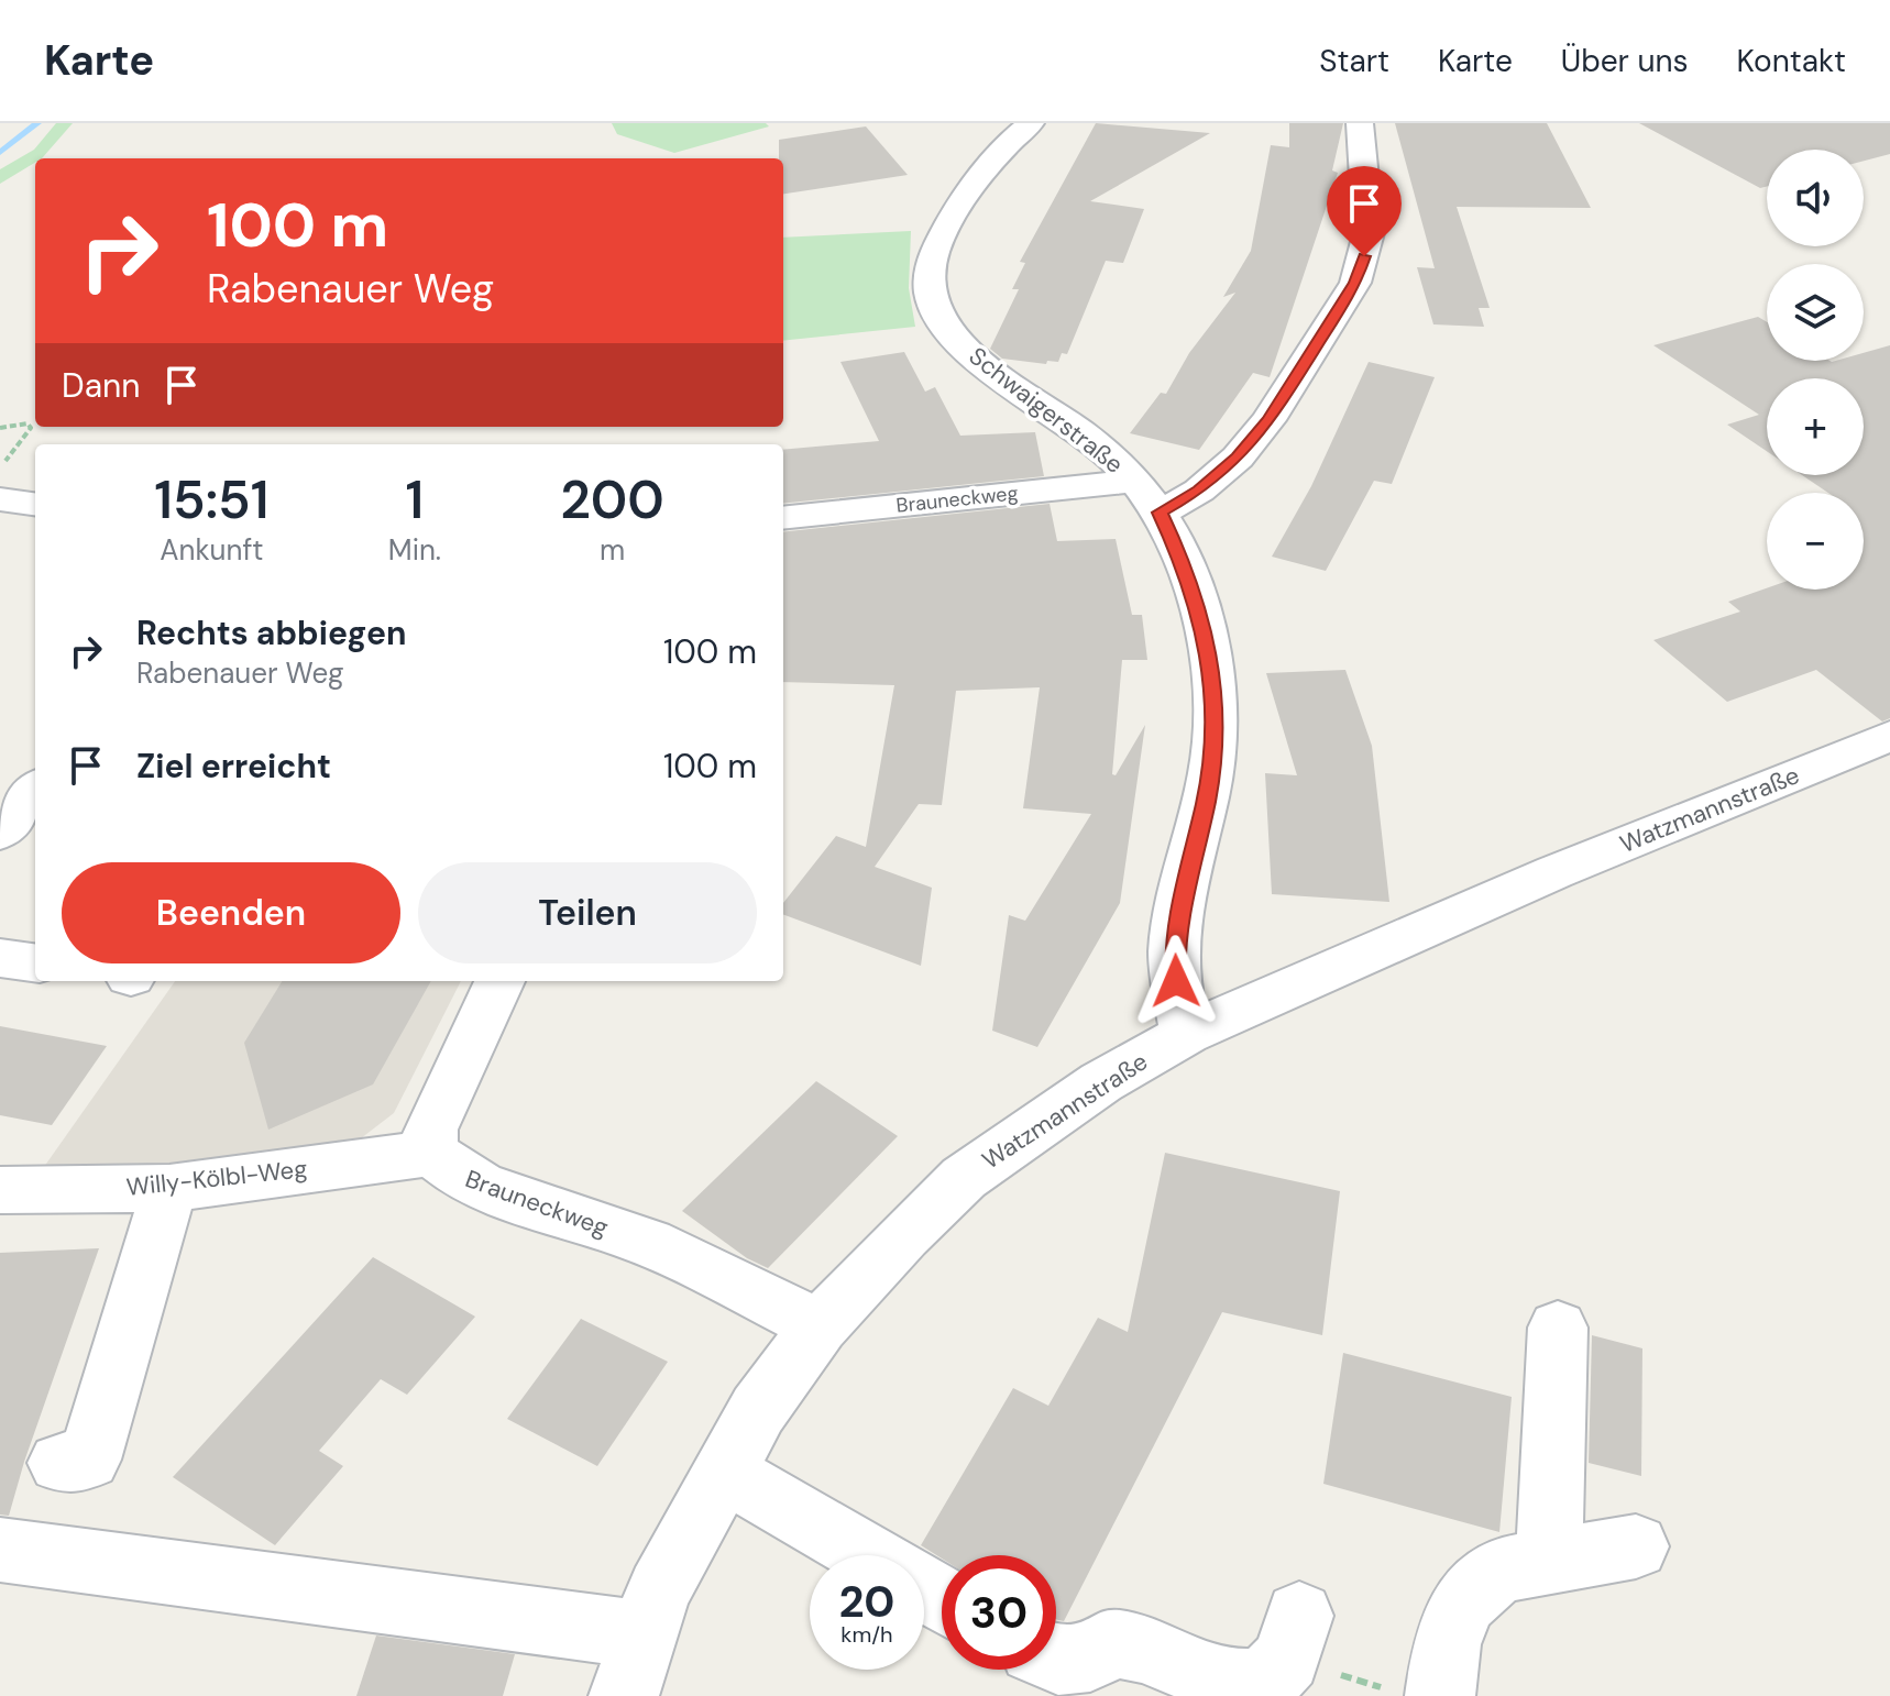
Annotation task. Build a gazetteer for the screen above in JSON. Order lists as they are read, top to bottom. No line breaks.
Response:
{"streets":{"street":["Schwaigerstraße","Brauneckweg","Watzmannstraße","Willy-Kölbl-Weg"]},"crossings":[["Schwaigerstraße","Brauneckweg"],["Schwaigerstraße","Watzmannstraße"],["Brauneckweg","Watzmannstraße"],["Brauneckweg","Willy-Kölbl-Weg"]],"page":{"header":"Karte","nav":["Start","Karte","Über uns","Kontakt"],"map_buttons":["+","−"],"turn":["100 m","Rabenauer Weg"],"then":"Dann","eta":["15:51","Ankunft","1","Min.","200","m"],"list":[{"name":"Rechts abbiegen","note":"Rabenauer Weg","value":"100 m"},{"name":"Ziel erreicht","value":"100 m"}],"buttons":["Beenden","Teilen"],"speed":"20 km/h","limit":"30"}}
